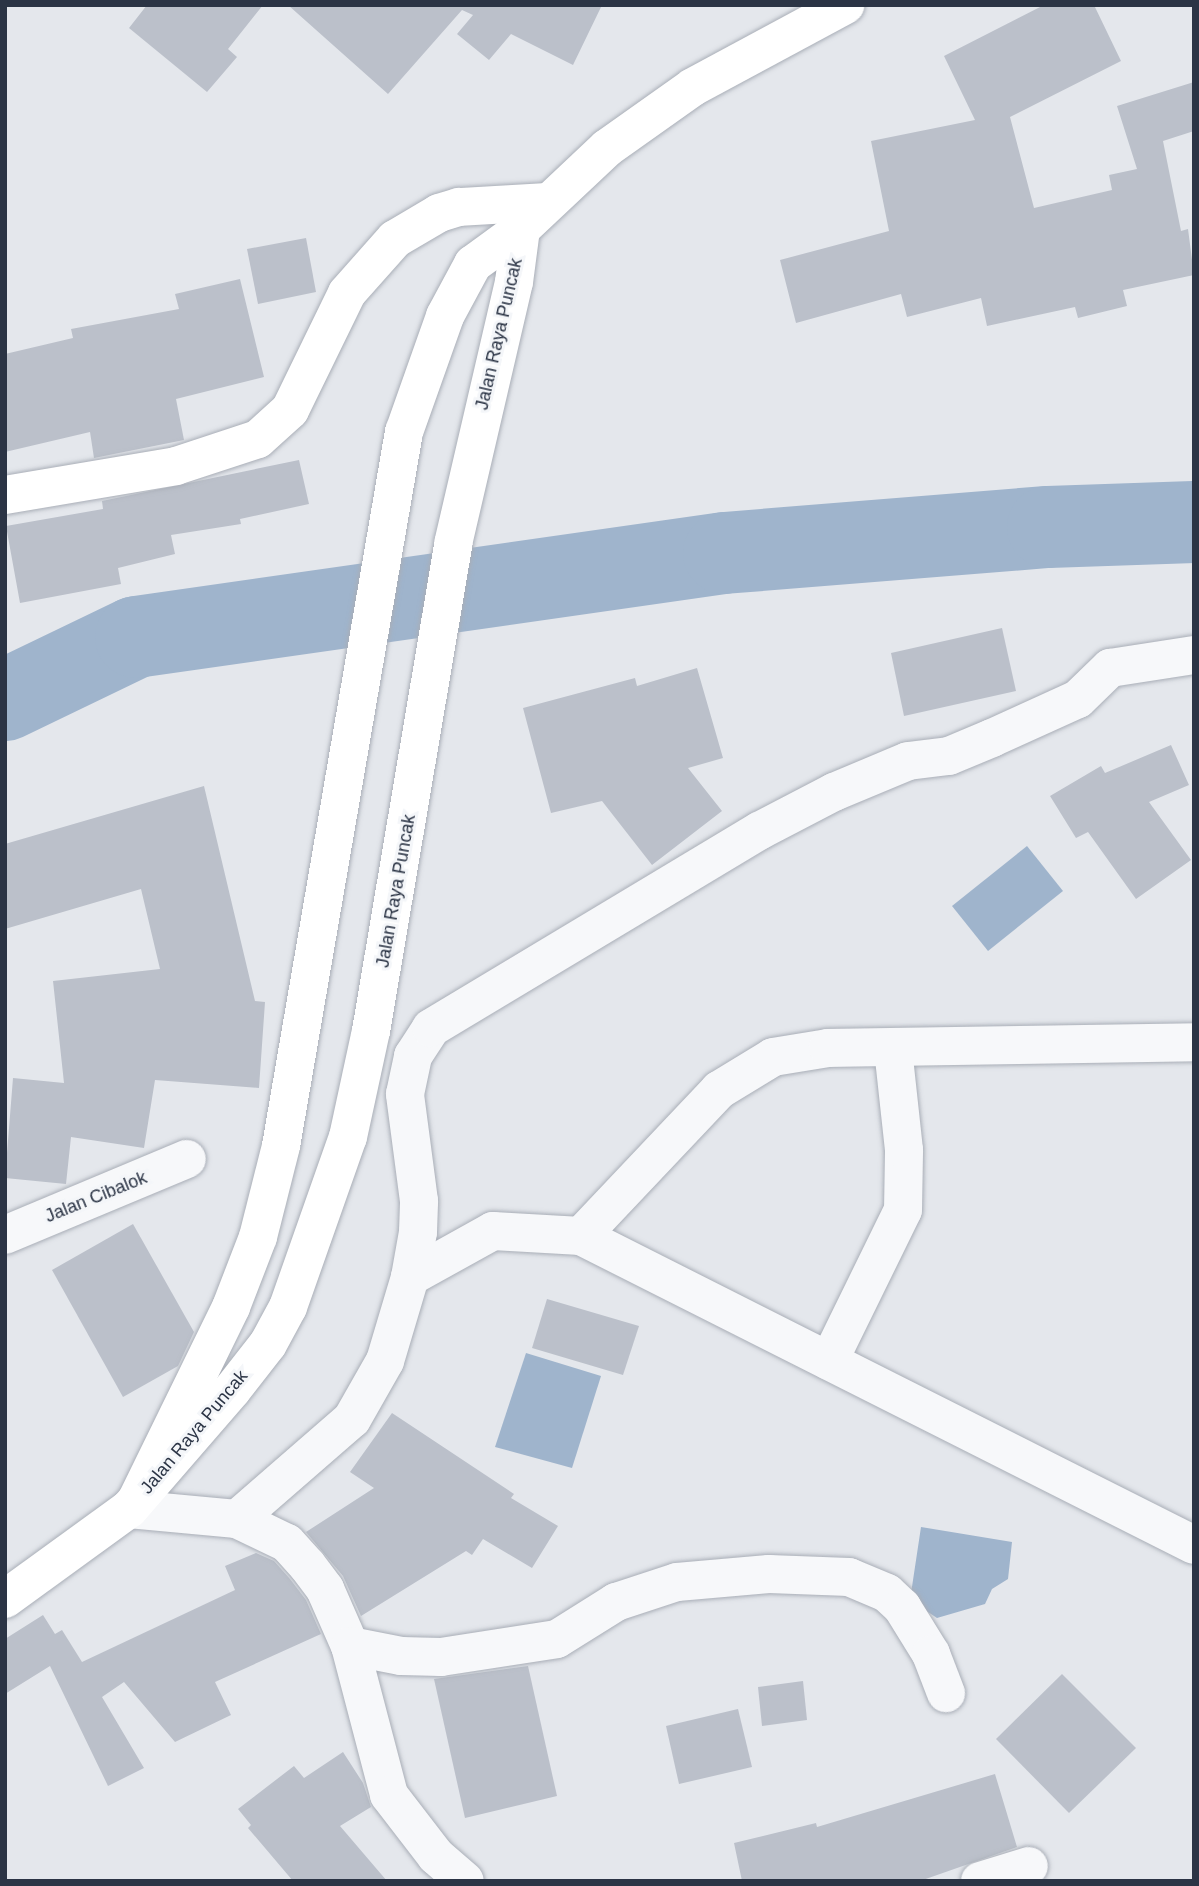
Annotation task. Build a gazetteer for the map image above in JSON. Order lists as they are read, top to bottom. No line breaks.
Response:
{"streets":{"main road":["Jalan Raya Puncak"],"street":["Jalan Cibalok"]}}
